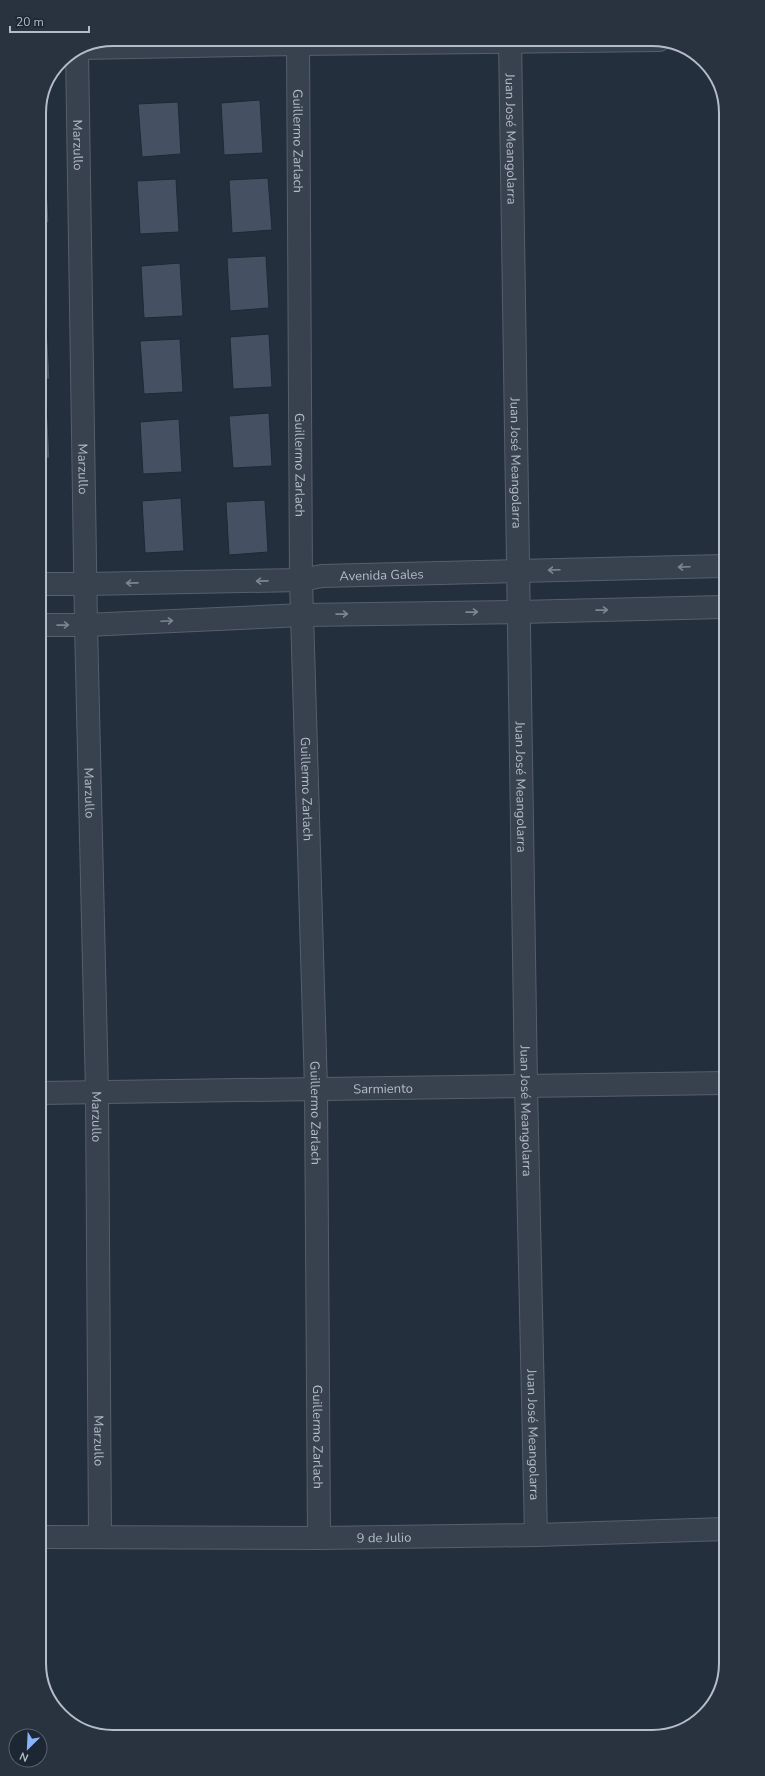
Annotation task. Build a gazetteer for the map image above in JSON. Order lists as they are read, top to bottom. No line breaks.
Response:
{"streets":{"street":["Juan José Meangolarra","Guillermo Zarlach","Marzullo","Avenida Gales","Sarmiento","9 de Julio"]},"crossings":[["Juan José Meangolarra","Avenida Gales"],["Juan José Meangolarra","Sarmiento"],["Juan José Meangolarra","9 de Julio"],["Guillermo Zarlach","Avenida Gales"],["Guillermo Zarlach","Sarmiento"],["Guillermo Zarlach","9 de Julio"],["Marzullo","Avenida Gales"],["Marzullo","Sarmiento"],["Marzullo","9 de Julio"]],"scale_bar":"20 m","north":"bottom left"}
